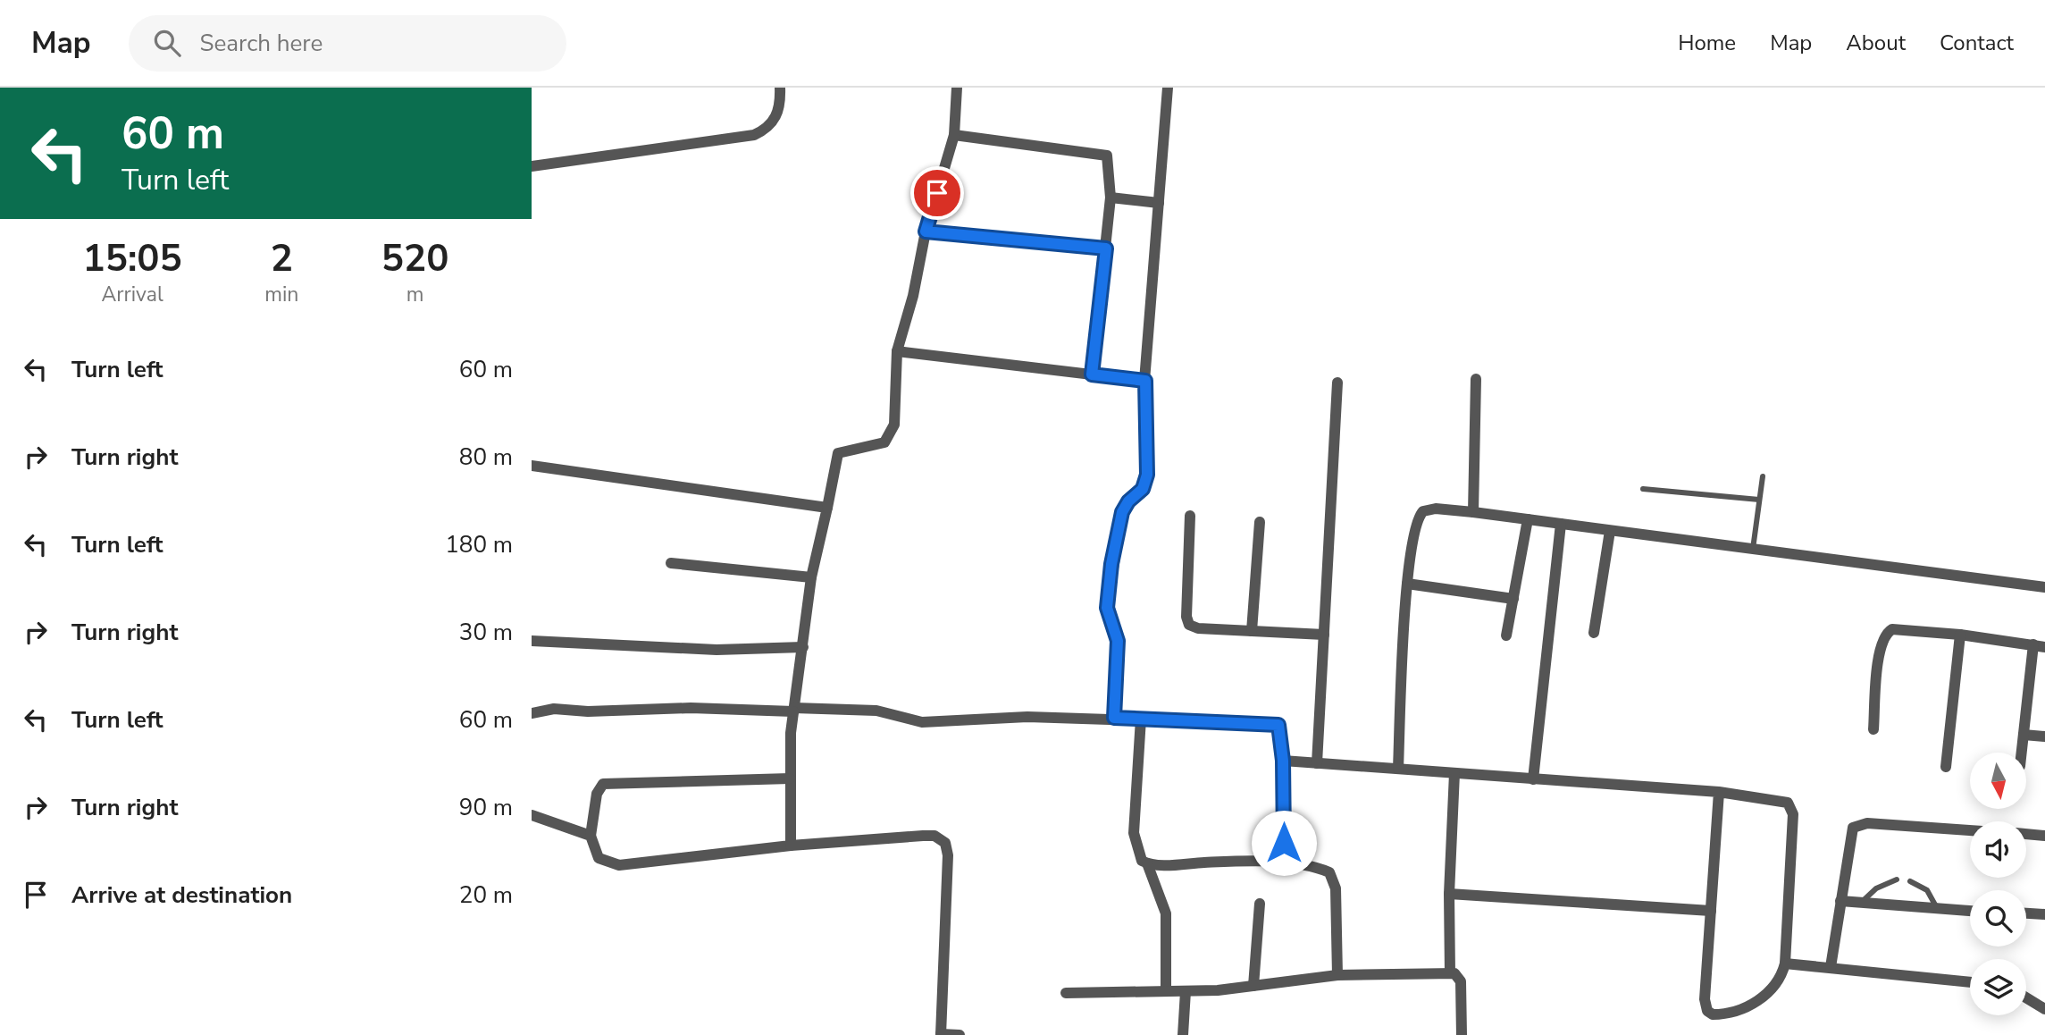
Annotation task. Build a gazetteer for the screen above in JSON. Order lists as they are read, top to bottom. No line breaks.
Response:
{"north":"bottom","page":{"header":"Map","search":"Search here","nav":["Home","Map","About","Contact"],"turn":["60 m","Turn left"],"eta":["15:05","Arrival","2","min","520","m"],"list":[{"name":"Turn left","value":"60 m"},{"name":"Turn right","value":"80 m"},{"name":"Turn left","value":"180 m"},{"name":"Turn right","value":"30 m"},{"name":"Turn left","value":"60 m"},{"name":"Turn right","value":"90 m"},{"name":"Arrive at destination","value":"20 m"}]}}
